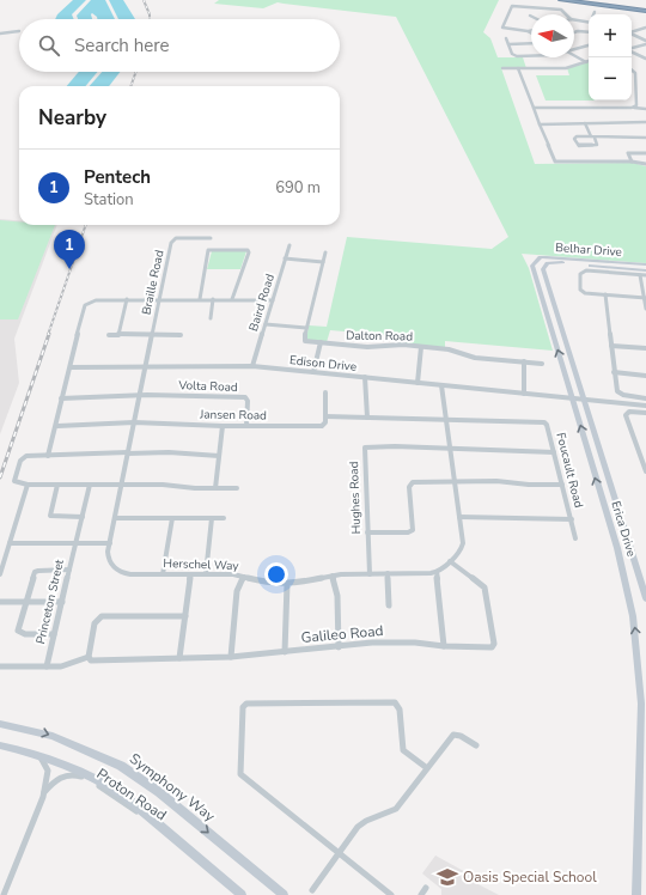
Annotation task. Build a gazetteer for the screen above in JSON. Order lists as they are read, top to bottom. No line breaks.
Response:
{"streets":{"main road":["Belhar Drive","Erica Drive","Symphony Way"],"street":["Braille Road","Baird Road","Dalton Road","Edison Drive","Volta Road","Jansen Road","Foucault Road","Hughes Road","Herschel Way","Princeton Street","Galileo Road","Proton Road"]},"crossings":[["Belhar Drive","Erica Drive"],["Braille Road","Edison Drive"],["Braille Road","Herschel Way"],["Baird Road","Edison Drive"],["Edison Drive","Erica Drive"],["Edison Drive","Herschel Way"],["Volta Road","Jansen Road"],["Volta Road","Herschel Way"],["Jansen Road","Herschel Way"],["Hughes Road","Herschel Way"],["Princeton Street","Galileo Road"]],"places":{"school or university":["Oasis Special School"]},"north":"left","page":{"map_buttons":["+","−"],"search":"Search here","heading":"Nearby","list":[{"mark":"1","name":"Pentech","note":"Station","value":"690 m"}],"pins":"1"}}
